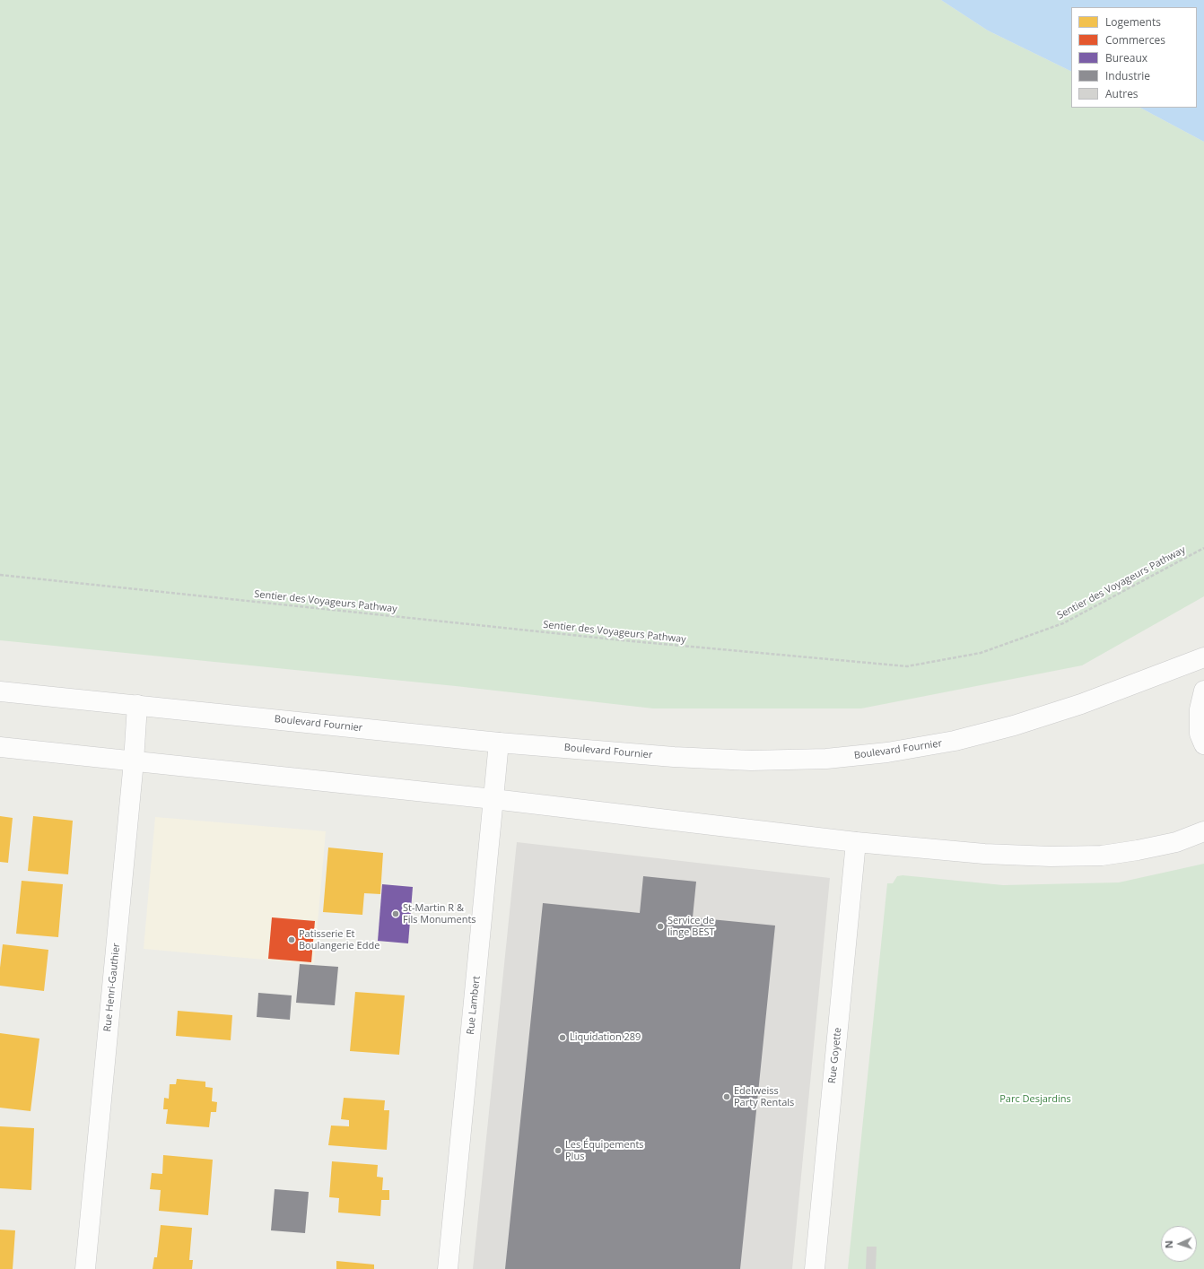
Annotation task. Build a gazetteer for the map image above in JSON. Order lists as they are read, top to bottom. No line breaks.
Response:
{"streets":{"main road":["Boulevard Fournier","Rue Henri-Gauthier","Rue Lambert","Rue Goyette"],"path":["Sentier des Voyageurs Pathway"]},"crossings":[["Boulevard Fournier","Rue Henri-Gauthier"],["Boulevard Fournier","Rue Lambert"]],"parks":["Parc Desjardins"],"places":["St-Martin R & Fils Monuments","Service de linge BEST","Patisserie Et Boulangerie Edde","Liquidation 289","Edelweiss Party Rentals","Les Équipements Plus"],"legend":["Logements","Commerces","Bureaux","Industrie","Autres"],"north":"left"}
